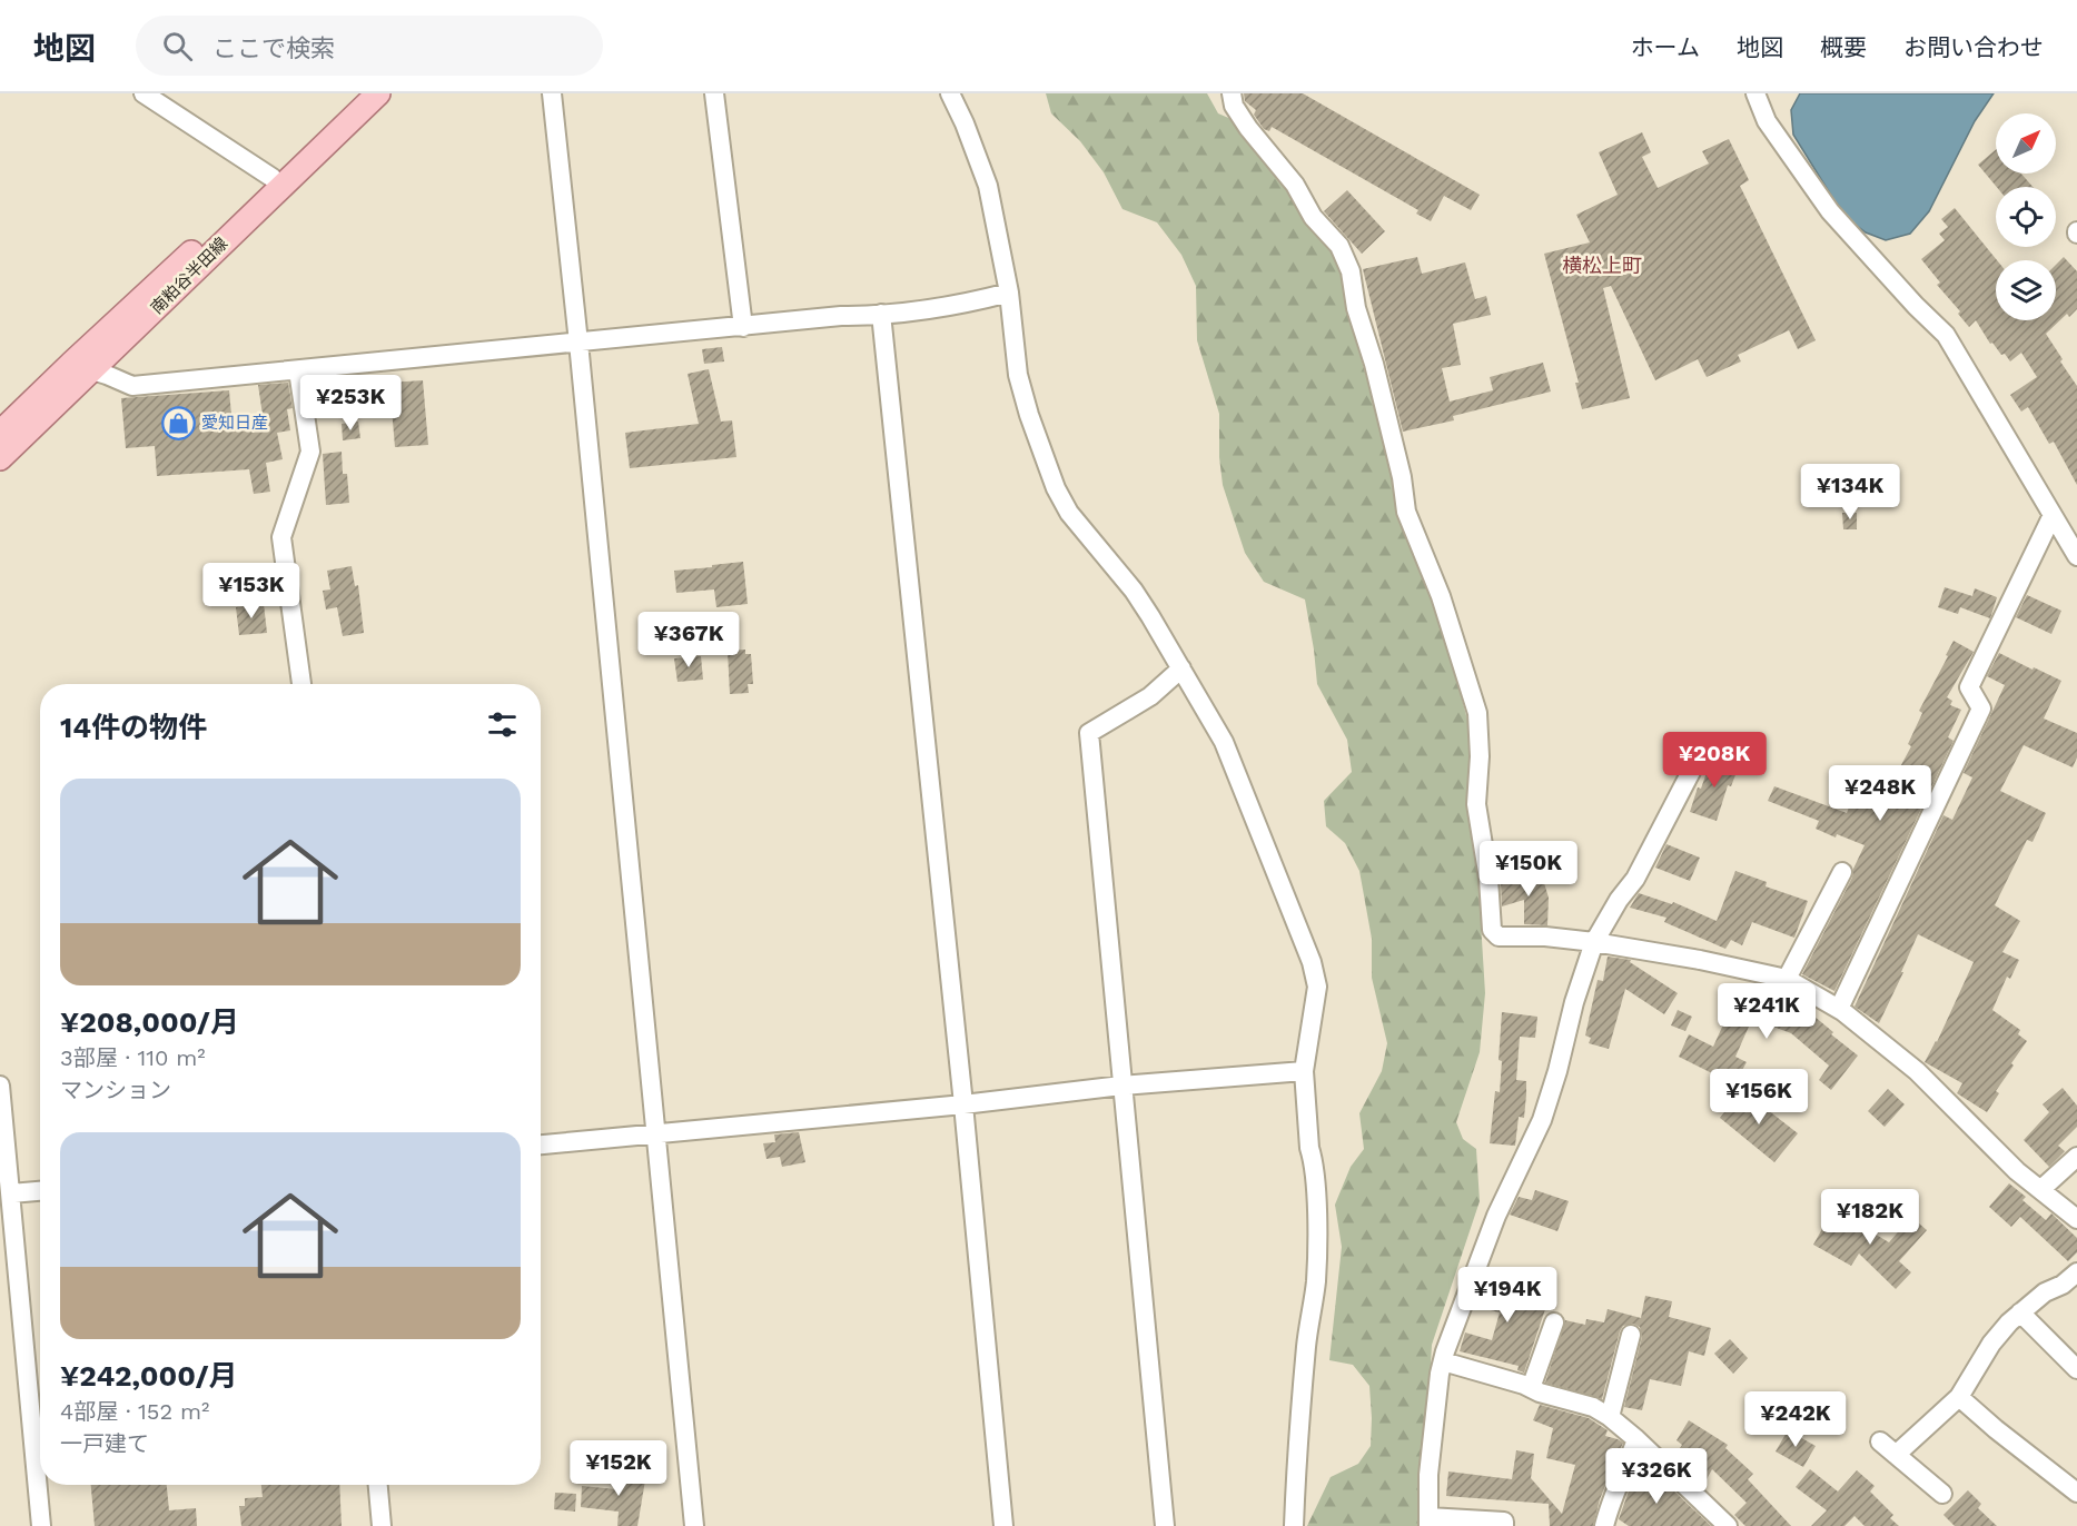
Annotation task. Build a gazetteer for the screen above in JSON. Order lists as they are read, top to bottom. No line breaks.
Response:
{"streets":{"main road":["南粕谷半田線"]},"districts":["横松上町"],"places":{"shop":["愛知日産"]},"north":"top right","page":{"header":"地図","search":"ここで検索","nav":["ホーム","地図","概要","お問い合わせ"],"price":["¥253K","¥134K","¥153K","¥367K","¥208K","¥248K","¥150K","¥241K","¥156K","¥182K","¥194K","¥242K","¥152K","¥326K"],"heading":"14件の物件","list":[{"name":"¥208,000/月","note":"3部屋 · 110 m² · マンション"},{"name":"¥242,000/月","note":"4部屋 · 152 m² · 一戸建て"}]}}
